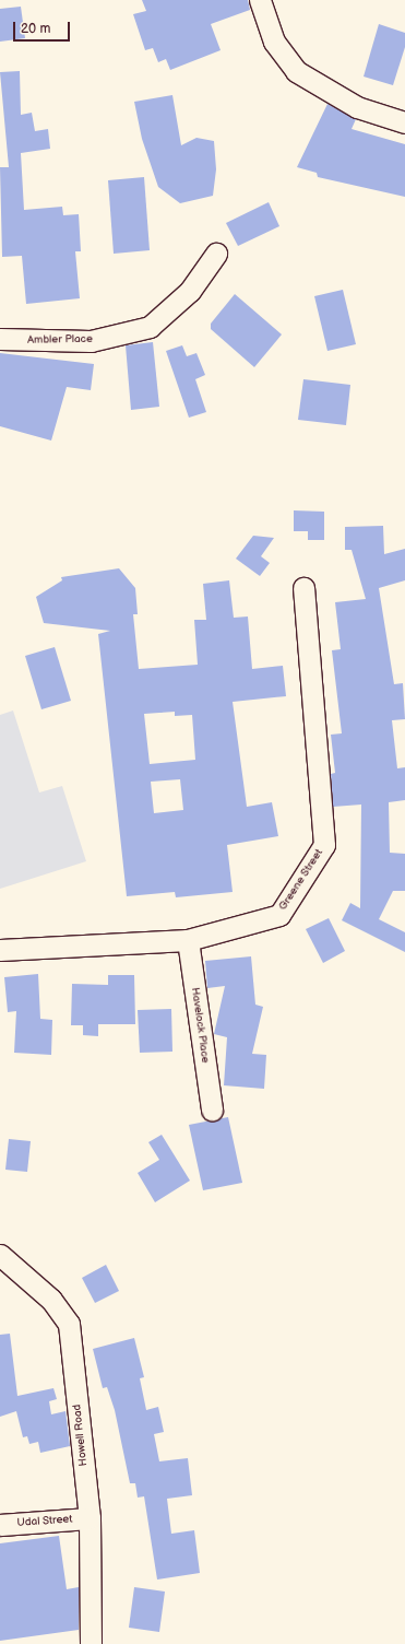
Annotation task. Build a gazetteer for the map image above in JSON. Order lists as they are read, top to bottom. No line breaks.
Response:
{"streets":{"street":["Ambler Place","Greene Street","Havelock Place","Howell Road","Udal Street"]},"crossings":[["Greene Street","Havelock Place"],["Howell Road","Udal Street"]],"scale_bar":"20 m"}
